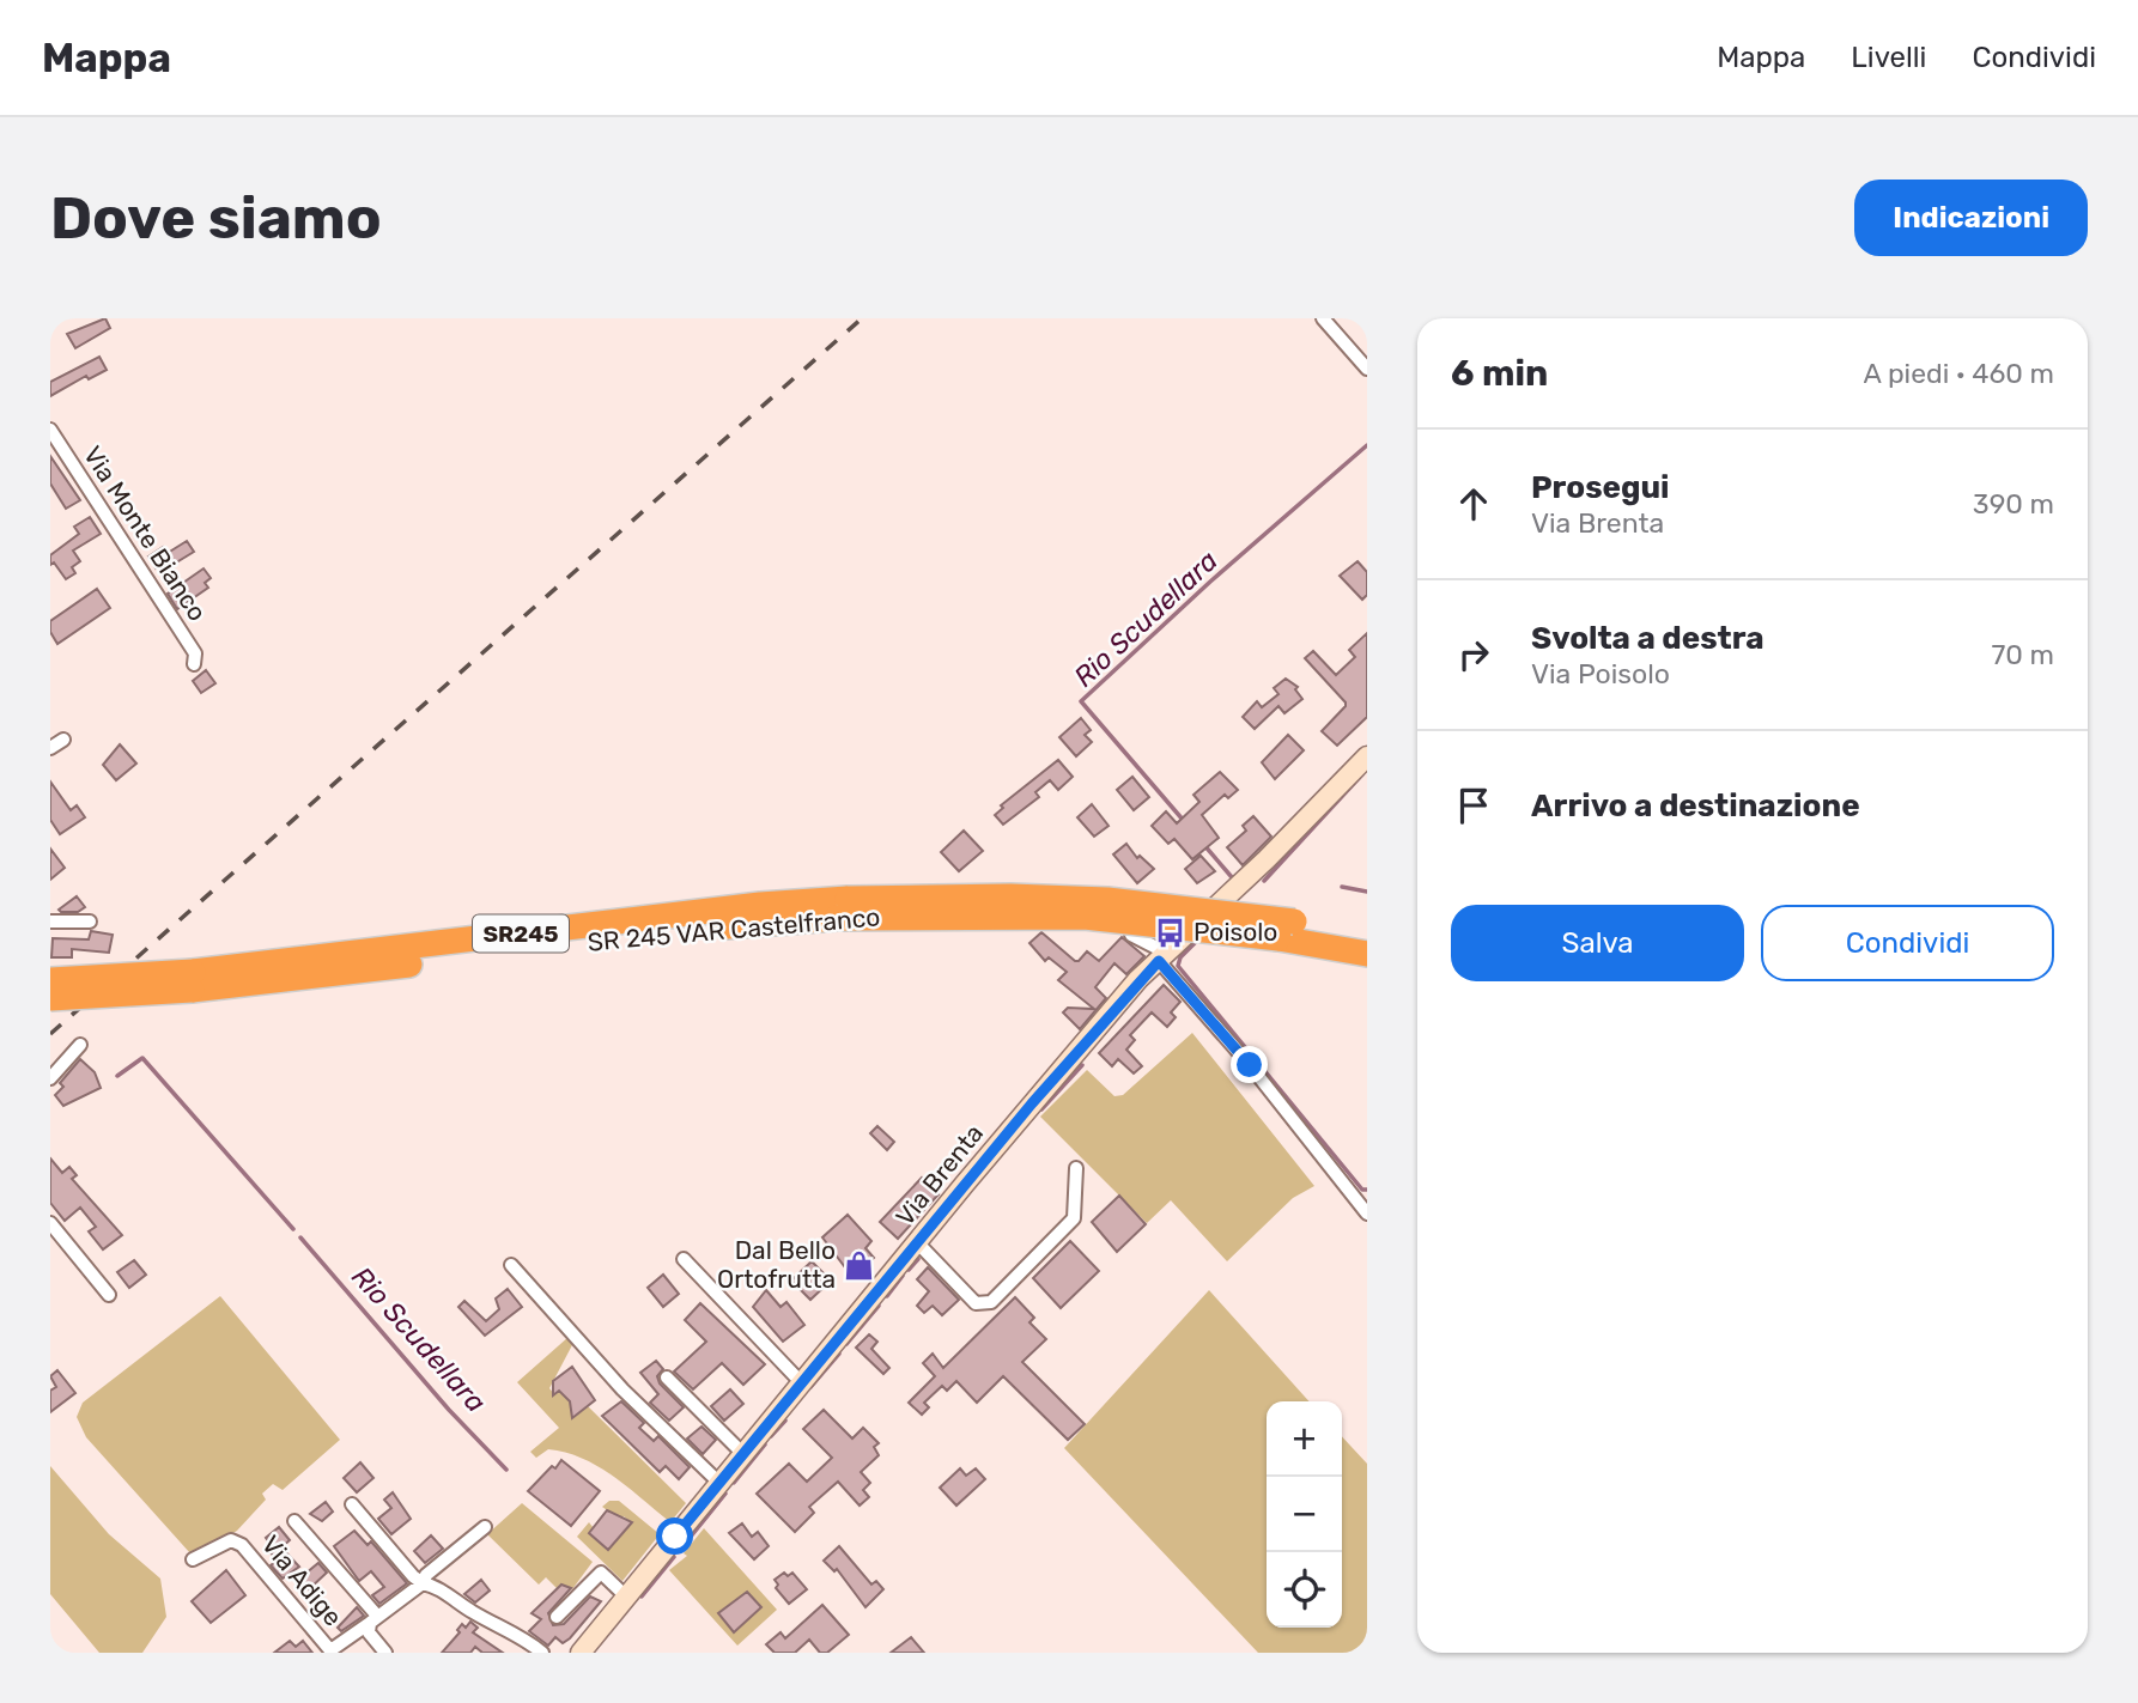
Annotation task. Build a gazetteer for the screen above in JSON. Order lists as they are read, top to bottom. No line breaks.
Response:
{"streets":{"highway":["SR 245 VAR Castelfranco","SR245"],"street":["Via Monte Bianco","Via Brenta","Via Adige"]},"water":["Rio Scudellara"],"places":{"bus stop":["Poisolo"],"shop":["Dal Bello Ortofrutta"]},"page":{"header":"Mappa","nav":["Mappa","Livelli","Condividi"],"buttons":["Indicazioni",["Salva","Condividi"]],"title":"Dove siamo","heading":["6 min","A piedi · 460 m"],"list":[["Prosegui","Via Brenta","390 m"],["Svolta a destra","Via Poisolo","70 m"],"Arrivo a destinazione"],"map_buttons":["+","−"]}}
